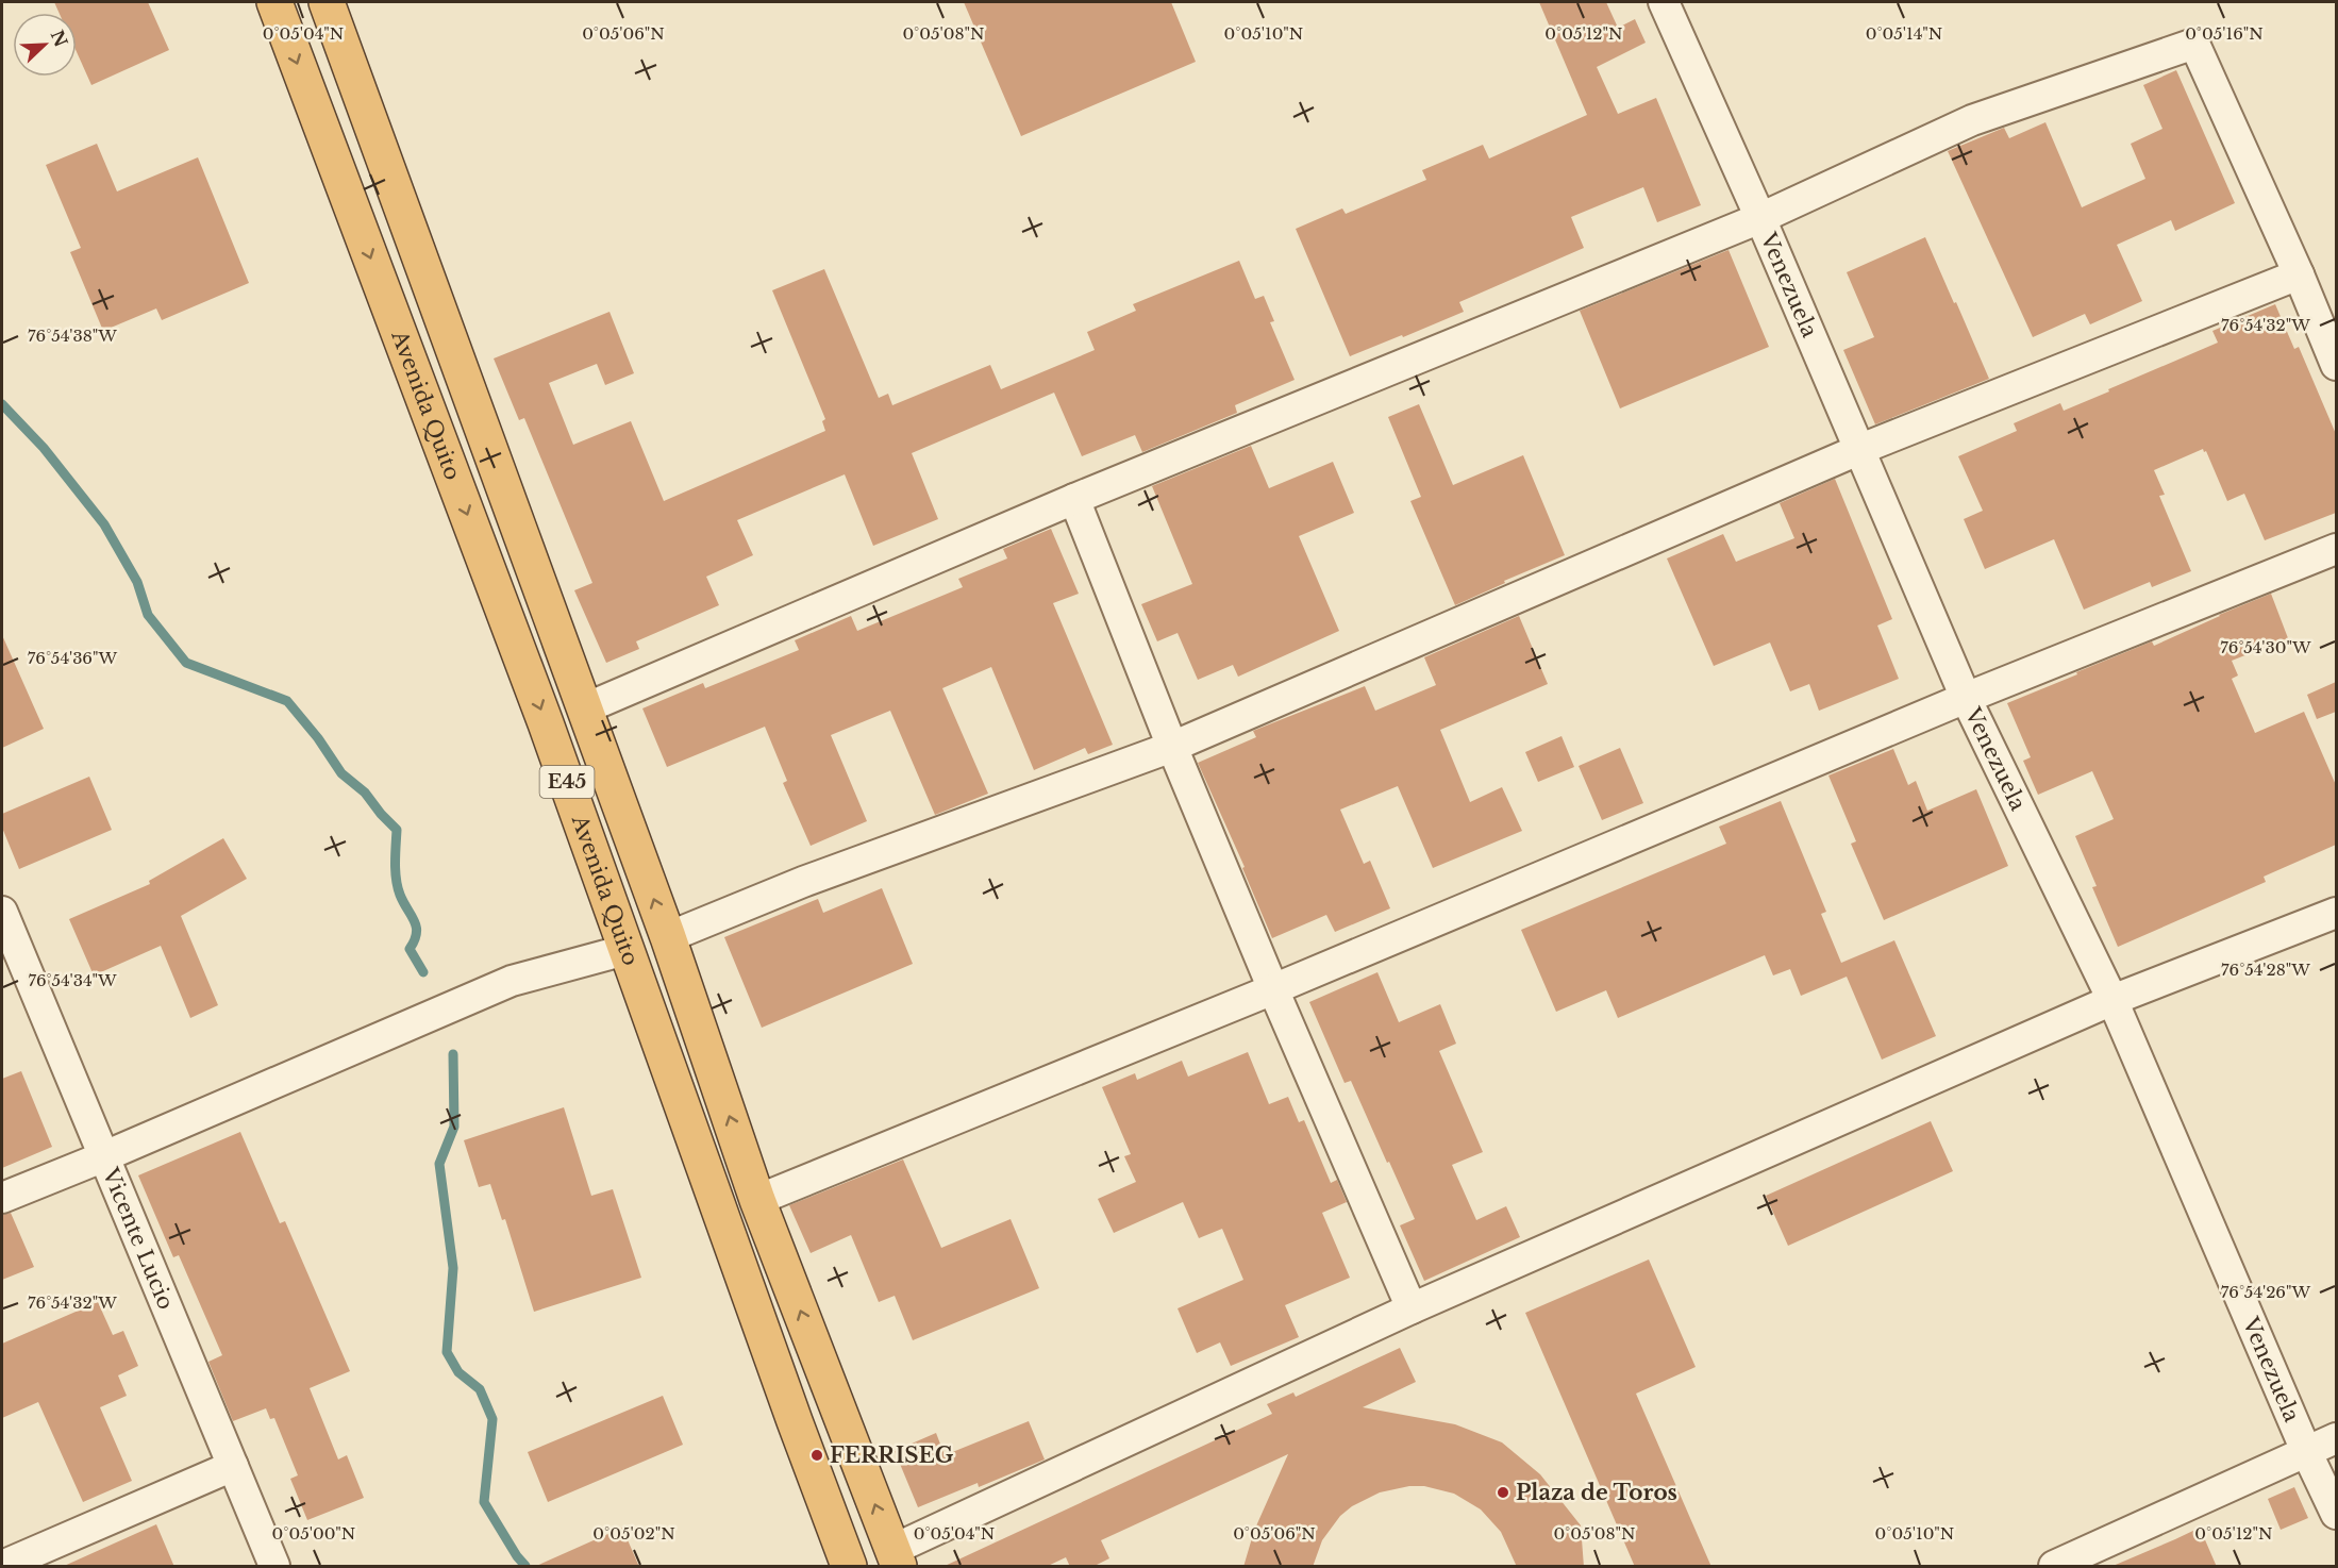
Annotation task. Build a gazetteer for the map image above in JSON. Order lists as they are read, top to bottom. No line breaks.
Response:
{"streets":{"highway":["Avenida Quito","E45"],"street":["Venezuela","Vicente Lucio"]},"places":["FERRISEG","Plaza de Toros"],"north":"top right","coordinates":["0°05'04\"N","0°05'06\"N","0°05'08\"N","0°05'10\"N","0°05'12\"N","0°05'14\"N","0°05'16\"N","76°54'32\"W","76°54'38\"W","76°54'30\"W","76°54'36\"W","76°54'28\"W","76°54'34\"W","76°54'26\"W","0°05'00\"N","0°05'02\"N"]}
